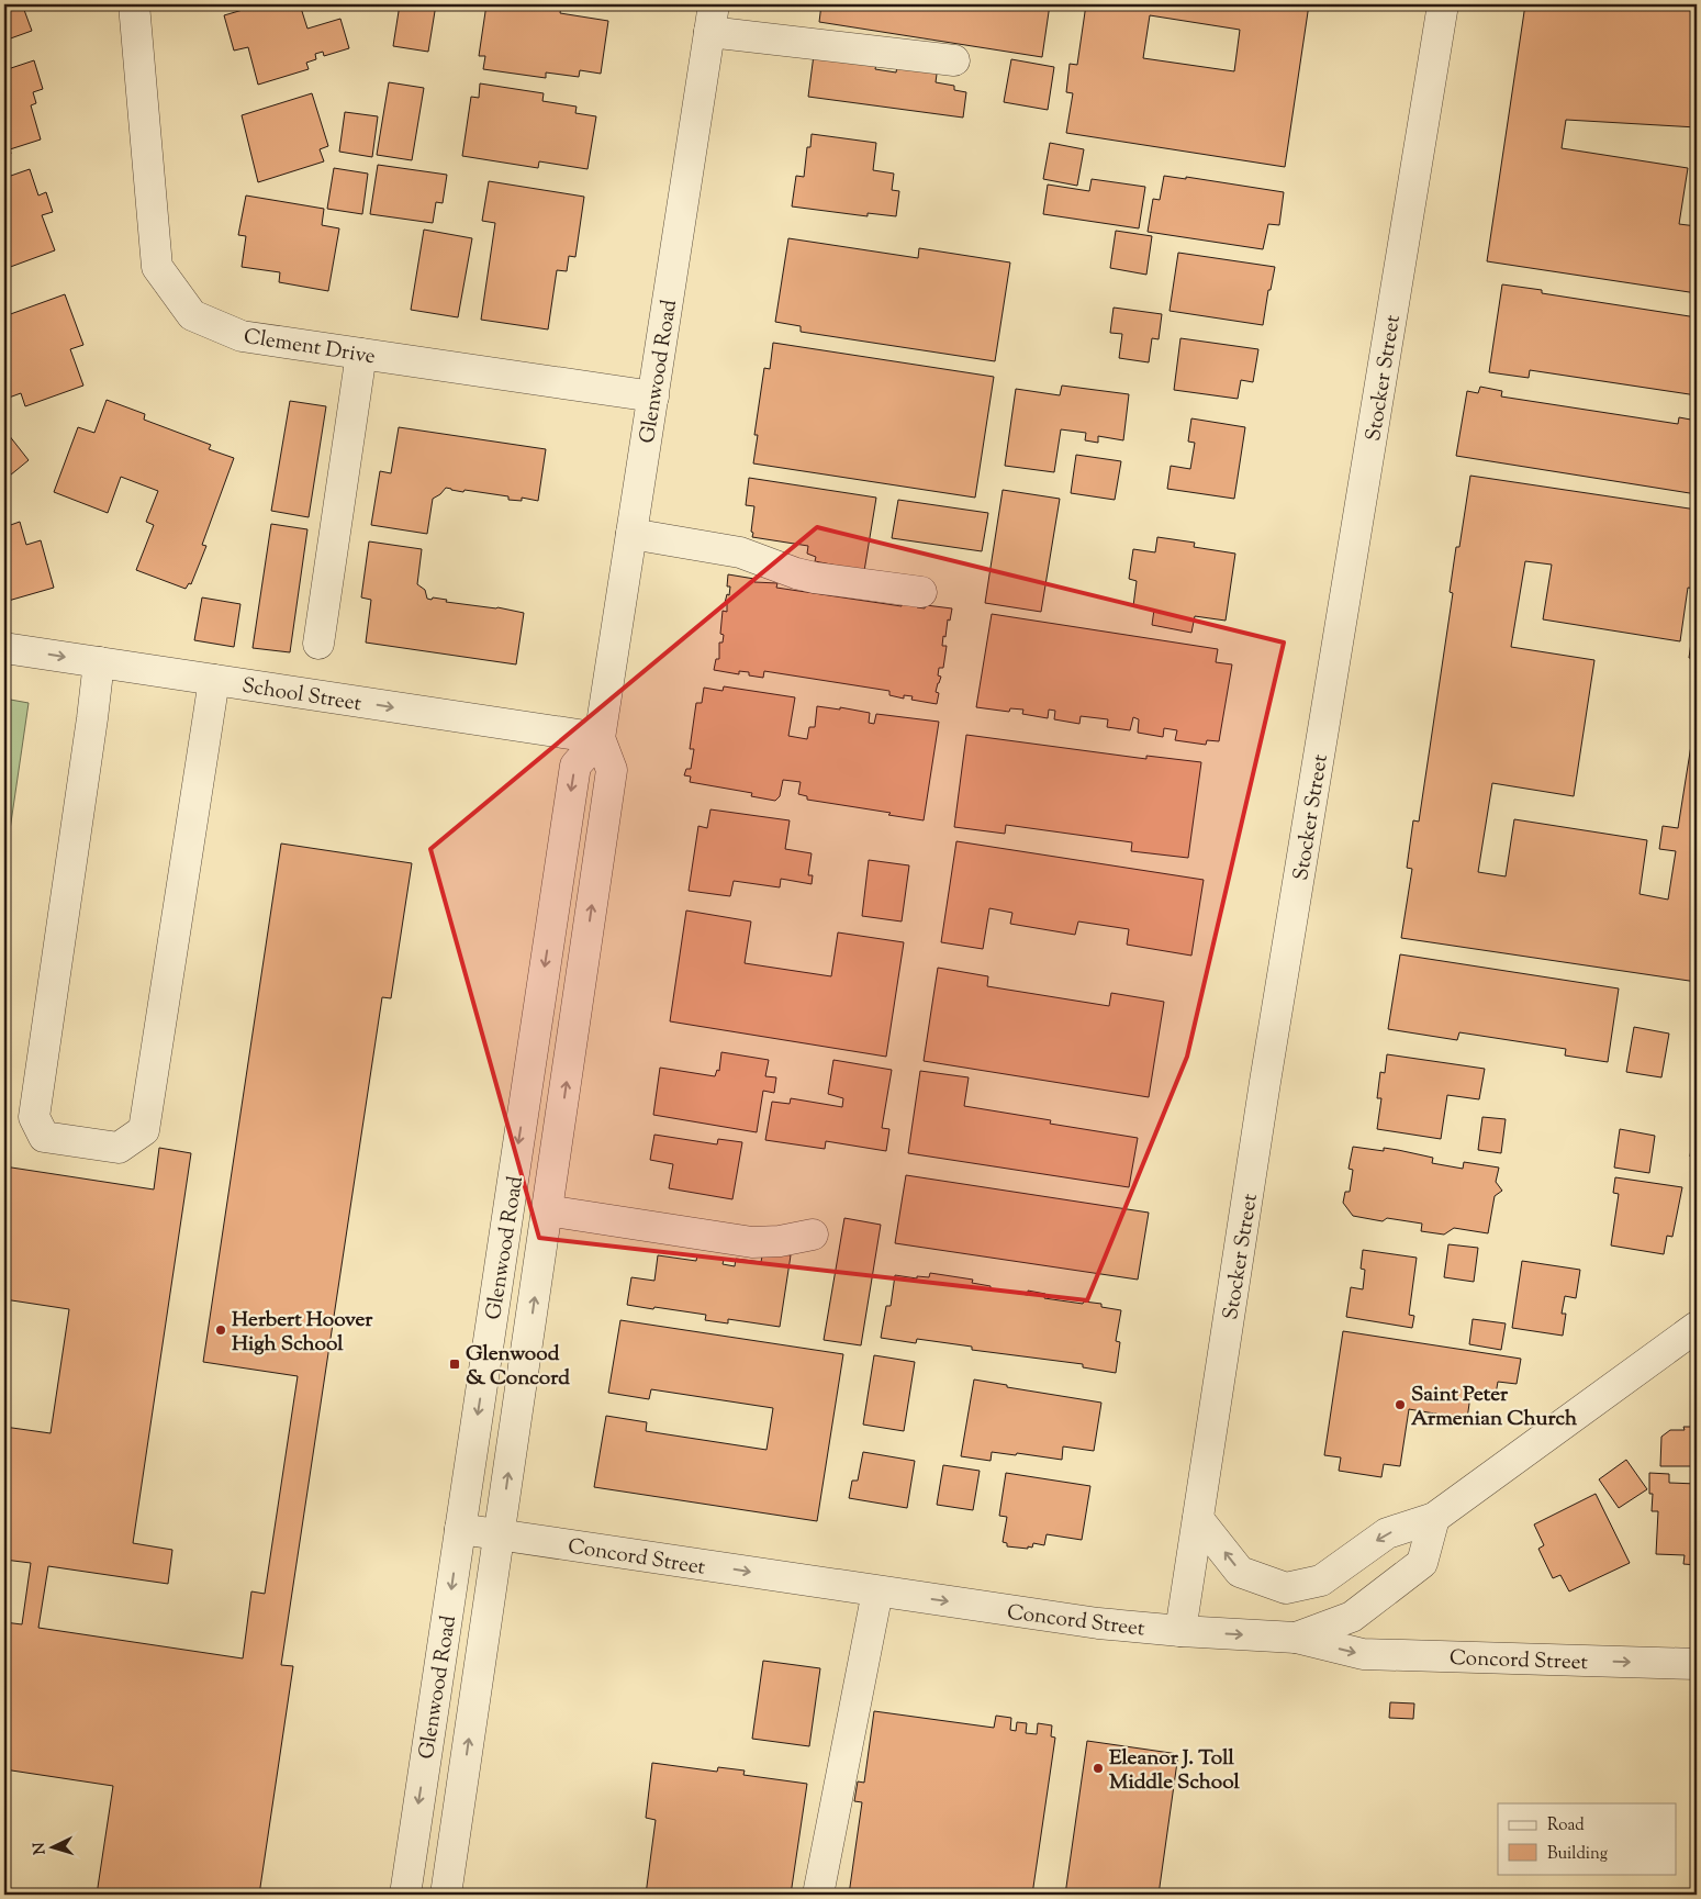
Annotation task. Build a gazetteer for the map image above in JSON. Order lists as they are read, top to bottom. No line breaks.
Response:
{"streets":{"street":["Clement Drive","Glenwood Road","Stocker Street","School Street","Concord Street"]},"crossings":[["Clement Drive","Glenwood Road"],["Glenwood Road","School Street"],["Glenwood Road","Concord Street"],["Stocker Street","Concord Street"]],"one_way":["School Street","Concord Street"],"places":{"other":["Herbert Hoover High School","Saint Peter Armenian Church","Eleanor J. Toll Middle School"],"transit":["Glenwood & Concord"]},"legend":["Road","Building"],"north":"left"}
